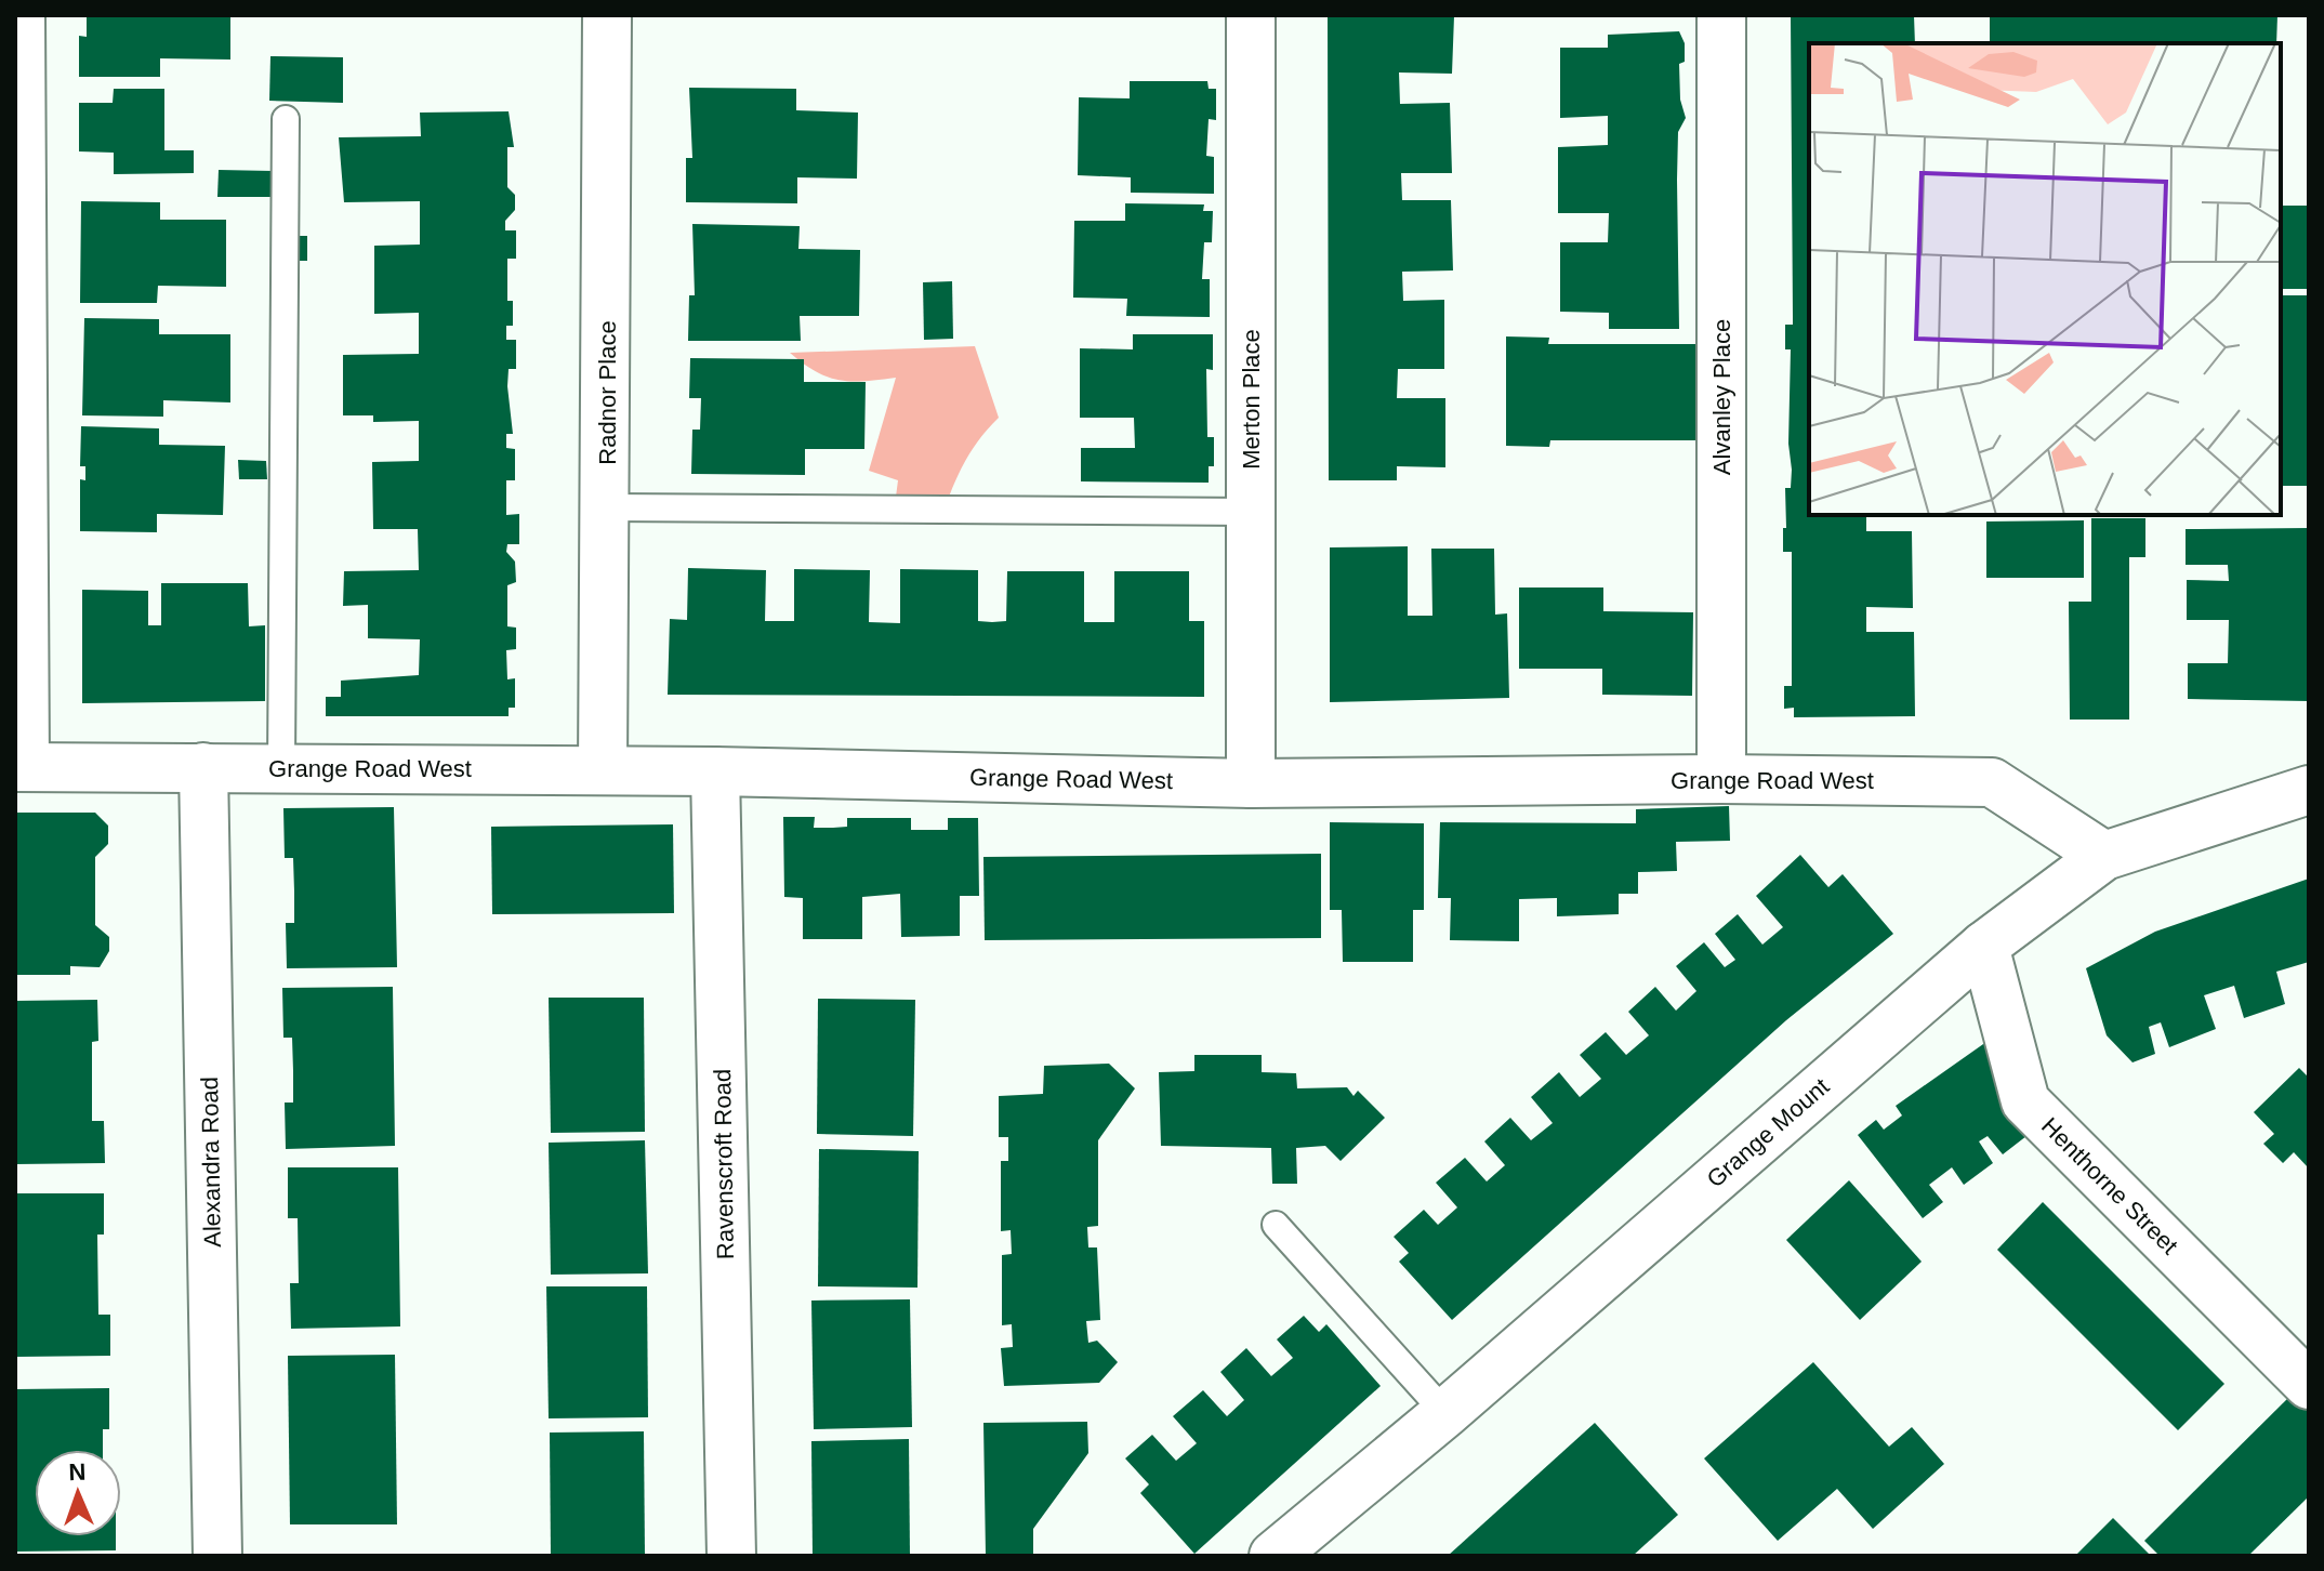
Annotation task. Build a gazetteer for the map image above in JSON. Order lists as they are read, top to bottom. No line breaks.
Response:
{"streets":{"street":["Radnor Place","Alvanley Place","Merton Place","Grange Road West","Grange Mount","Alexandra Road","Ravenscroft Road","Henthorne Street"]},"crossings":[["Radnor Place","Grange Road West"],["Alvanley Place","Grange Road West"],["Merton Place","Grange Road West"],["Grange Road West","Grange Mount"],["Grange Road West","Alexandra Road"],["Grange Road West","Ravenscroft Road"],["Grange Mount","Henthorne Street"]],"north":"top"}
